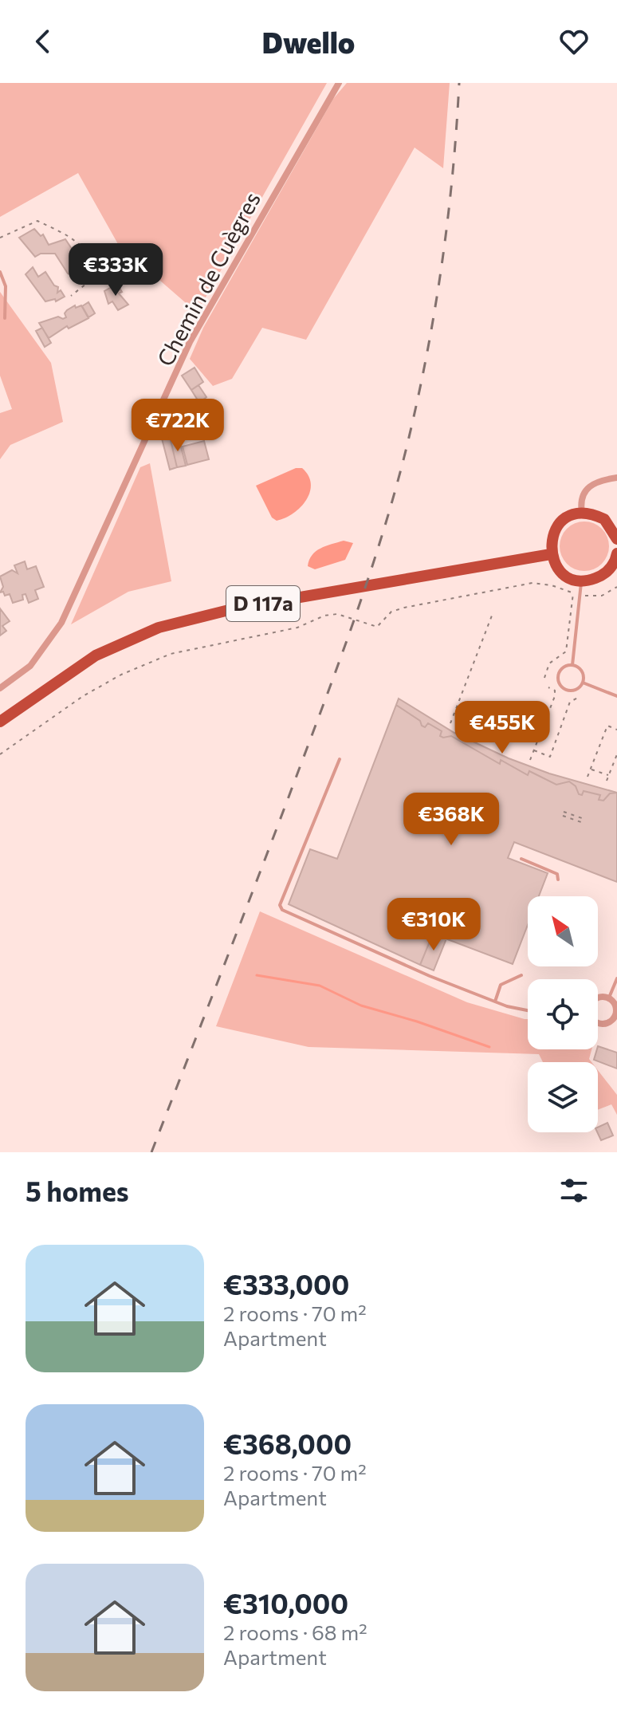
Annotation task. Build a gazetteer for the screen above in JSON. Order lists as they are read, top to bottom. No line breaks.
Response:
{"streets":{"main road":["D 117a"],"street":["Chemin de Cuègres"]},"north":"top left","page":{"header":"Dwello","price":["€333K","€722K","€455K","€368K","€310K"],"heading":"5 homes","list":[{"name":"€333,000","note":"2 rooms · 70 m² · Apartment"},{"name":"€368,000","note":"2 rooms · 70 m² · Apartment"},{"name":"€310,000","note":"2 rooms · 68 m² · Apartment"}]}}
